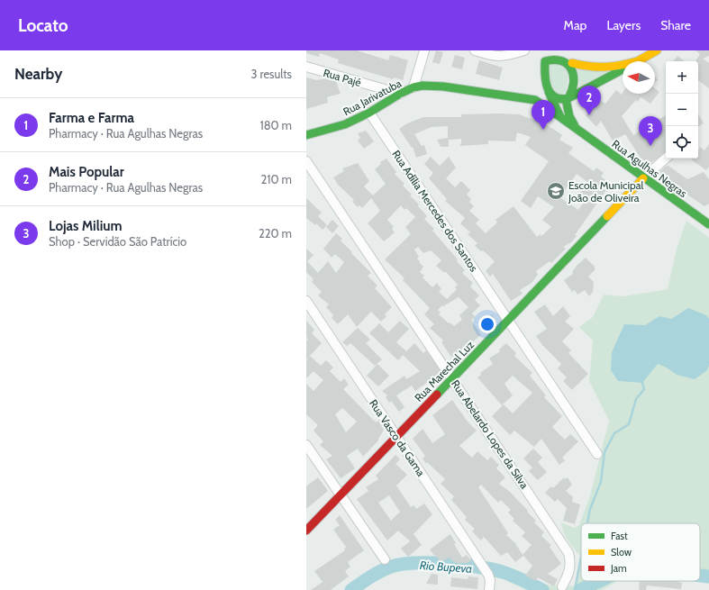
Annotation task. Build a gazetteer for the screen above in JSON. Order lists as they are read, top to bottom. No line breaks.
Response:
{"streets":{"main road":["Rua Jarivatuba","Rua Agulhas Negras","Rua Marechal Luz"],"street":["Rua Pajé","Rua Adília Mercedes dos Santos","Rua Abelardo Lopes da Silva","Rua Vasco da Gama"]},"crossings":[["Rua Pajé","Rua Jarivatuba"],["Rua Jarivatuba","Rua Adília Mercedes dos Santos"],["Rua Agulhas Negras","Rua Marechal Luz"],["Rua Adília Mercedes dos Santos","Rua Marechal Luz"],["Rua Marechal Luz","Rua Abelardo Lopes da Silva"],["Rua Marechal Luz","Rua Vasco da Gama"]],"water":["Rio Bupeva"],"places":{"school or university":["Escola Municipal João de Oliveira"]},"legend":["Fast","Slow","Jam"],"north":"left","page":{"header":"Locato","nav":["Map","Layers","Share"],"heading":["Nearby","3 results"],"map_buttons":["+","−"],"pins":["2","1","3"],"list":[{"mark":"1","name":"Farma e Farma","note":"Pharmacy · Rua Agulhas Negras","value":"180 m"},{"mark":"2","name":"Mais Popular","note":"Pharmacy · Rua Agulhas Negras","value":"210 m"},{"mark":"3","name":"Lojas Milium","note":"Shop · Servidão São Patrício","value":"220 m"}]}}
